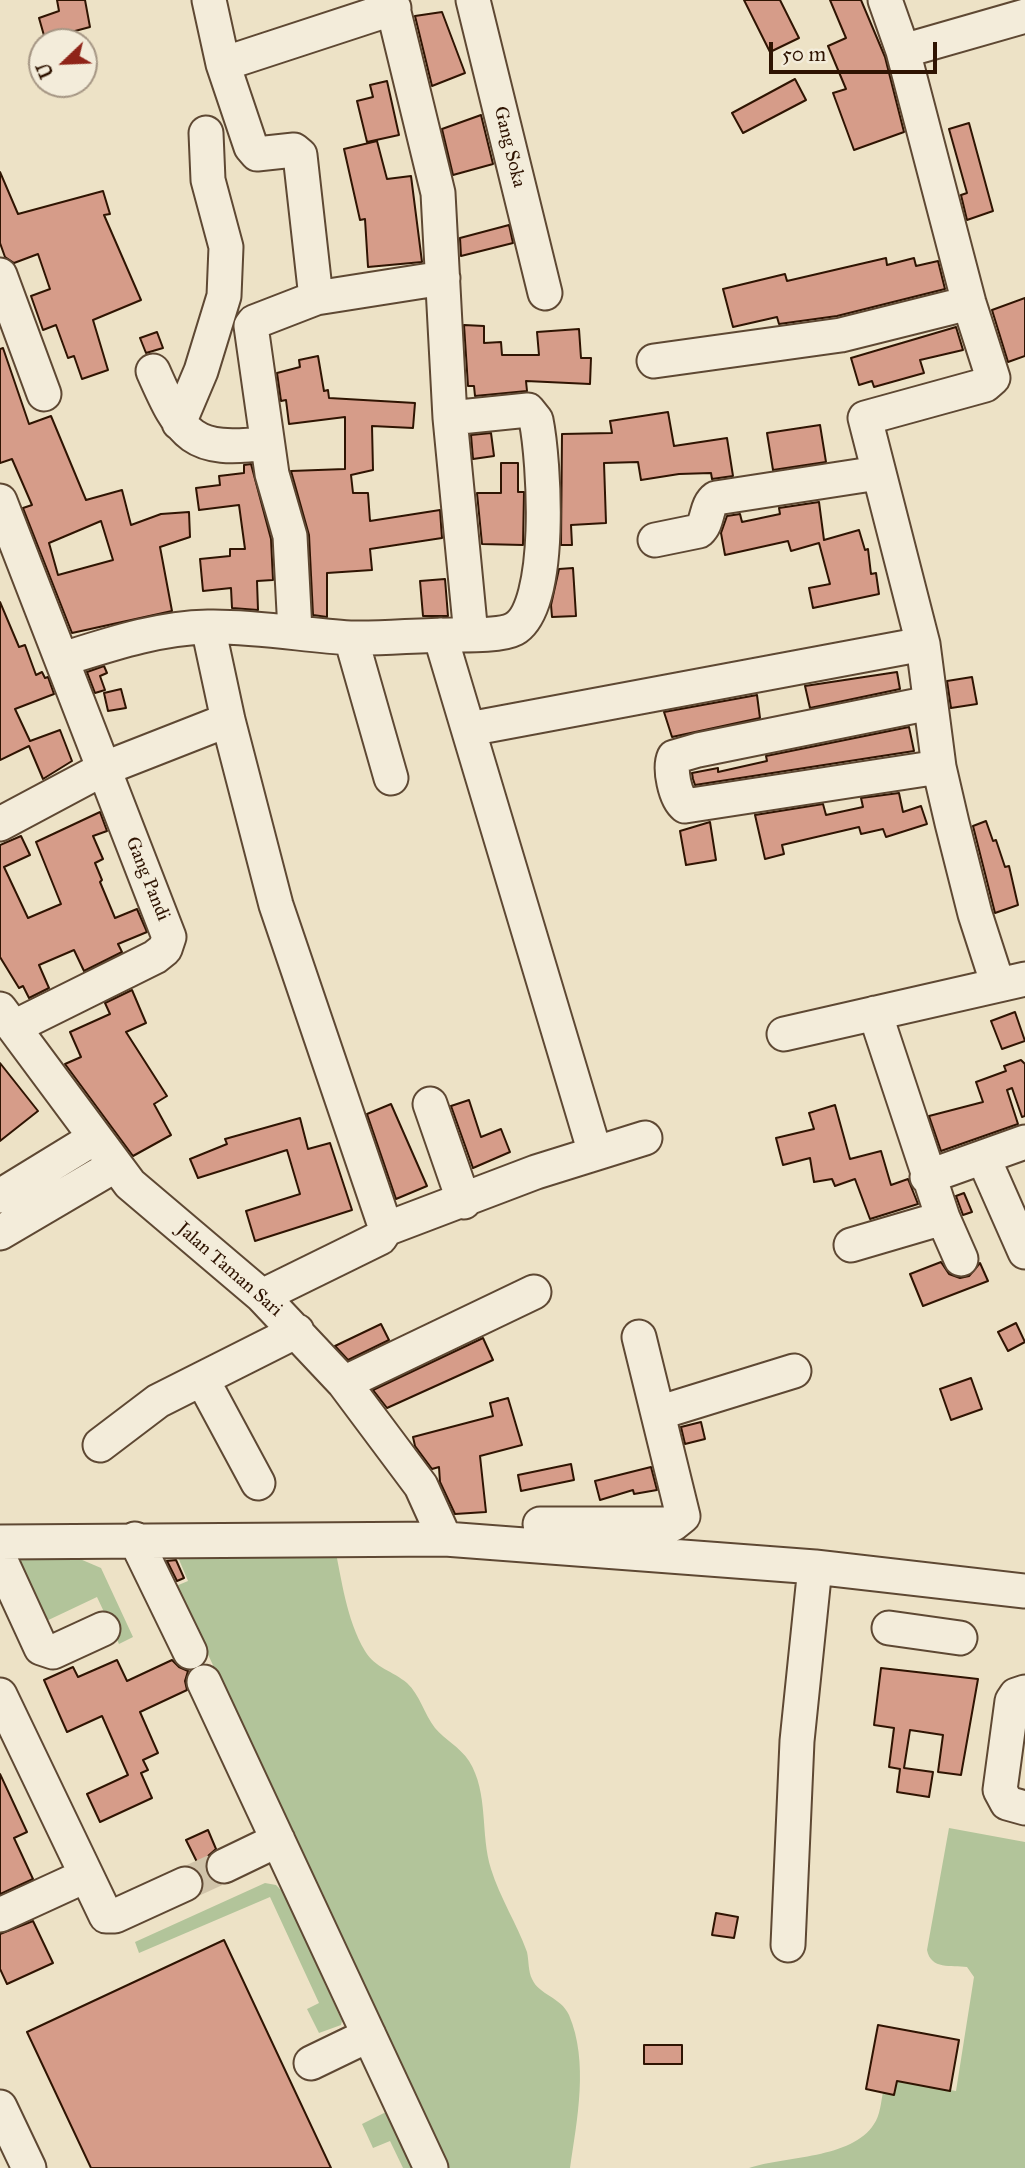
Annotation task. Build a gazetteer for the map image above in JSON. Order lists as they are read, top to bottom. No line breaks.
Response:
{"streets":{"street":["Gang Soka","Gang Pandi","Jalan Taman Sari"]},"crossings":[["Gang Pandi","Jalan Taman Sari"]],"scale_bar":"50 m","north":"bottom left"}
